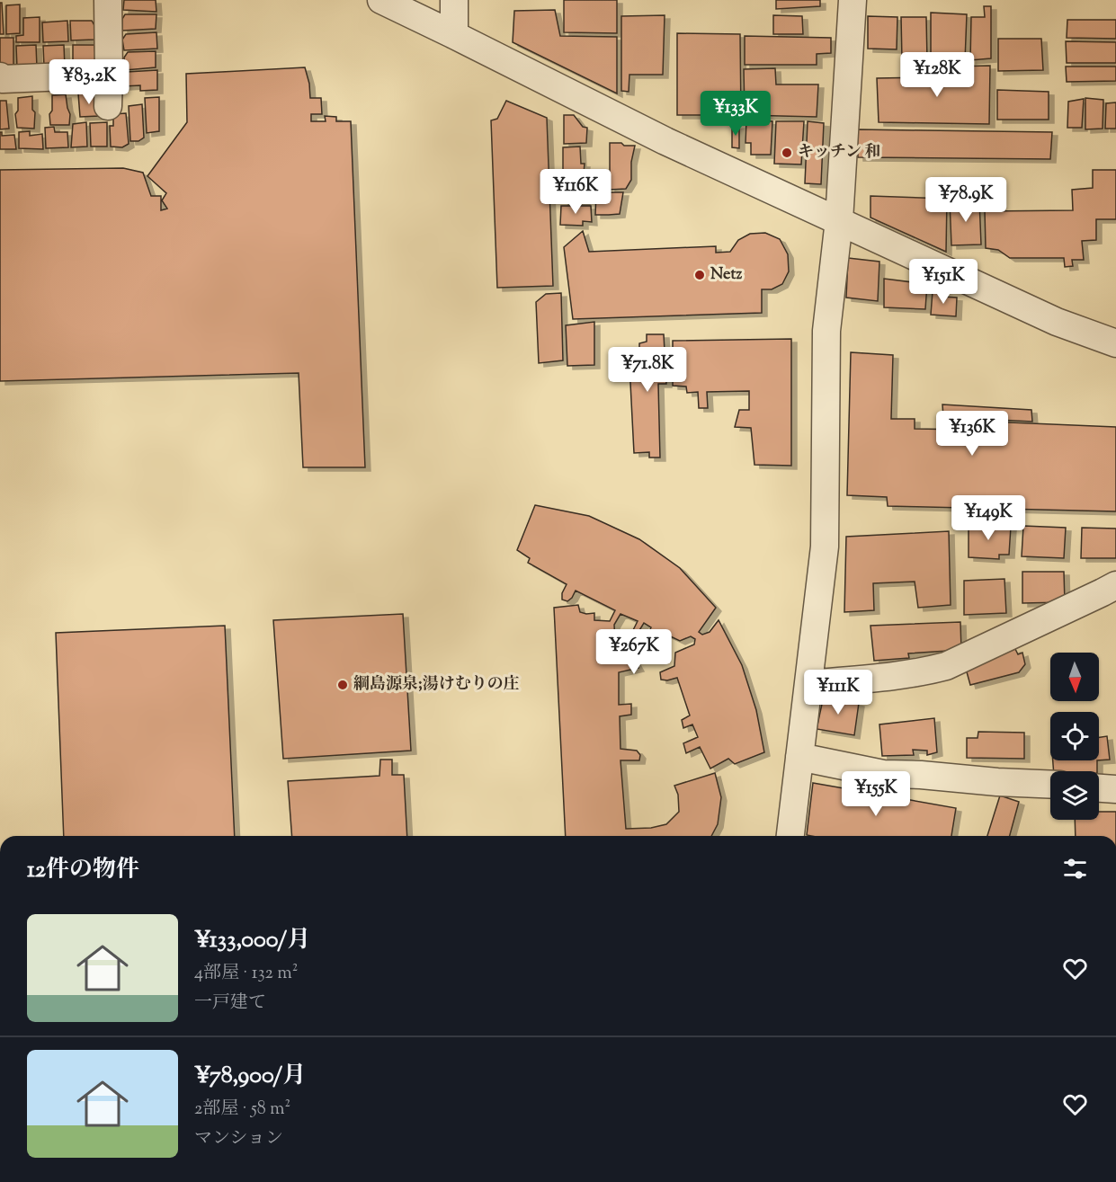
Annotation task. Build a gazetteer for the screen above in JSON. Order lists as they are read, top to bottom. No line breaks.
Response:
{"places":["キッチン 和","Netz","綱島源泉;湯けむりの庄"],"north":"bottom","page":{"price":["¥128K","¥83.2K","¥133K","¥116K","¥78.9K","¥151K","¥71.8K","¥136K","¥149K","¥267K","¥111K","¥155K"],"heading":"12件の物件","list":[{"name":"¥133,000/月","note":"4部屋 · 132 m² · 一戸建て"},{"name":"¥78,900/月","note":"2部屋 · 58 m² · マンション"}]}}
